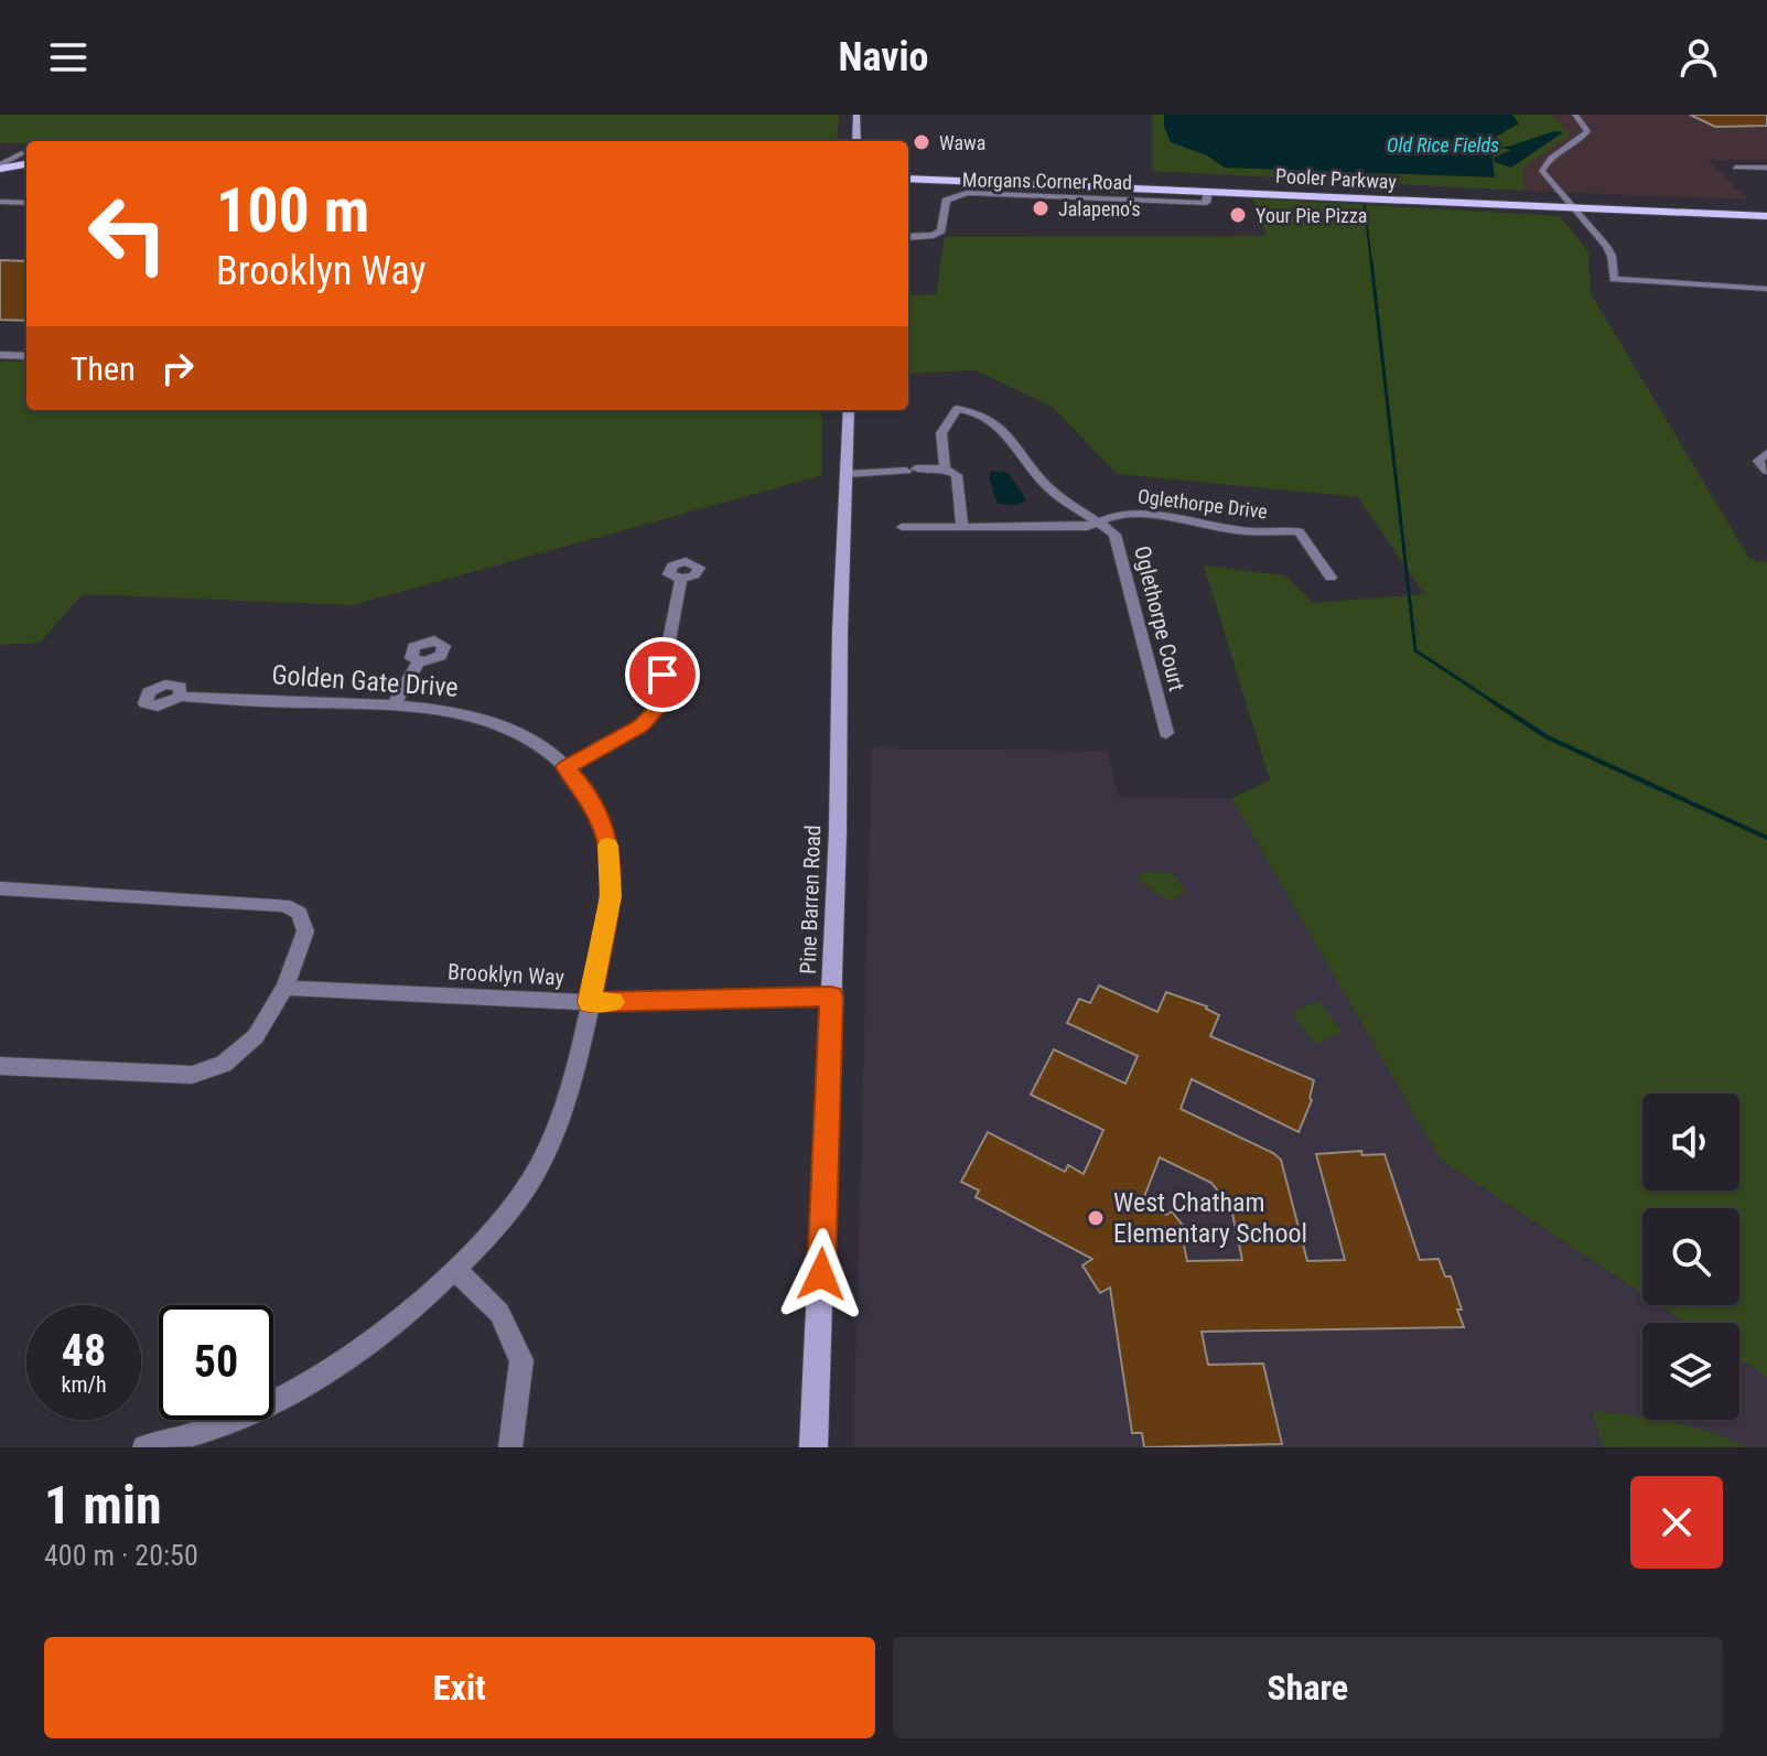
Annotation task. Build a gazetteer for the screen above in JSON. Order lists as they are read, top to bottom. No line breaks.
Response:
{"streets":{"main road":["Pooler Parkway","Pine Barren Road"],"street":["Morgans Corner Road","Oglethorpe Drive","Oglethorpe Court","Golden Gate Drive","Brooklyn Way"]},"crossings":[["Pooler Parkway","Morgans Corner Road"],["Oglethorpe Drive","Oglethorpe Court"],["Golden Gate Drive","Brooklyn Way"],["Pine Barren Road","Brooklyn Way"]],"water":["Old Rice Fields"],"places":["Wawa","Jalapeno's","Your Pie Pizza","West Chatham Elementary School"],"page":{"header":"Navio","turn":["100 m","Brooklyn Way"],"then":"Then","speed":"48 km/h","limit":"50","heading":["1 min","400 m · 20:50"],"buttons":["Exit","Share"]}}
